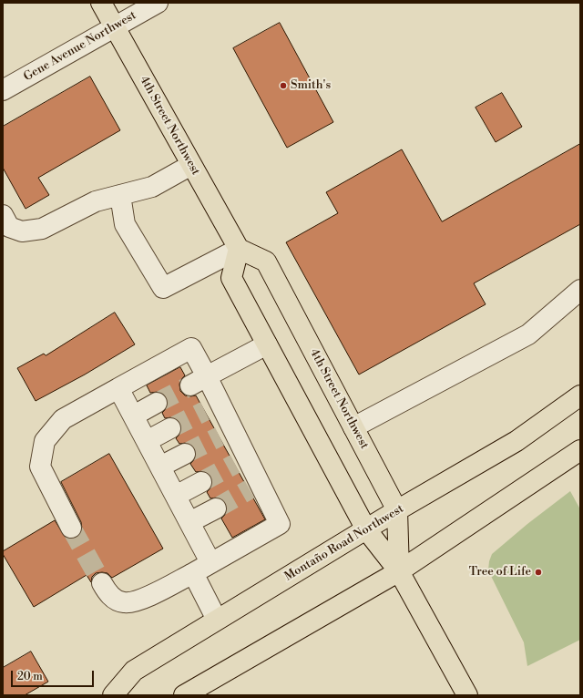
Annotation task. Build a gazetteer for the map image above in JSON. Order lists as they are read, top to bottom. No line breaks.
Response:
{"streets":{"main road":["4th Street Northwest","Montaño Road Northwest"],"street":["Gene Avenue Northwest"]},"crossings":[["Gene Avenue Northwest","4th Street Northwest"],["4th Street Northwest","Montaño Road Northwest"]],"places":["Smith's","Tree of Life"],"scale_bar":"20 m"}
